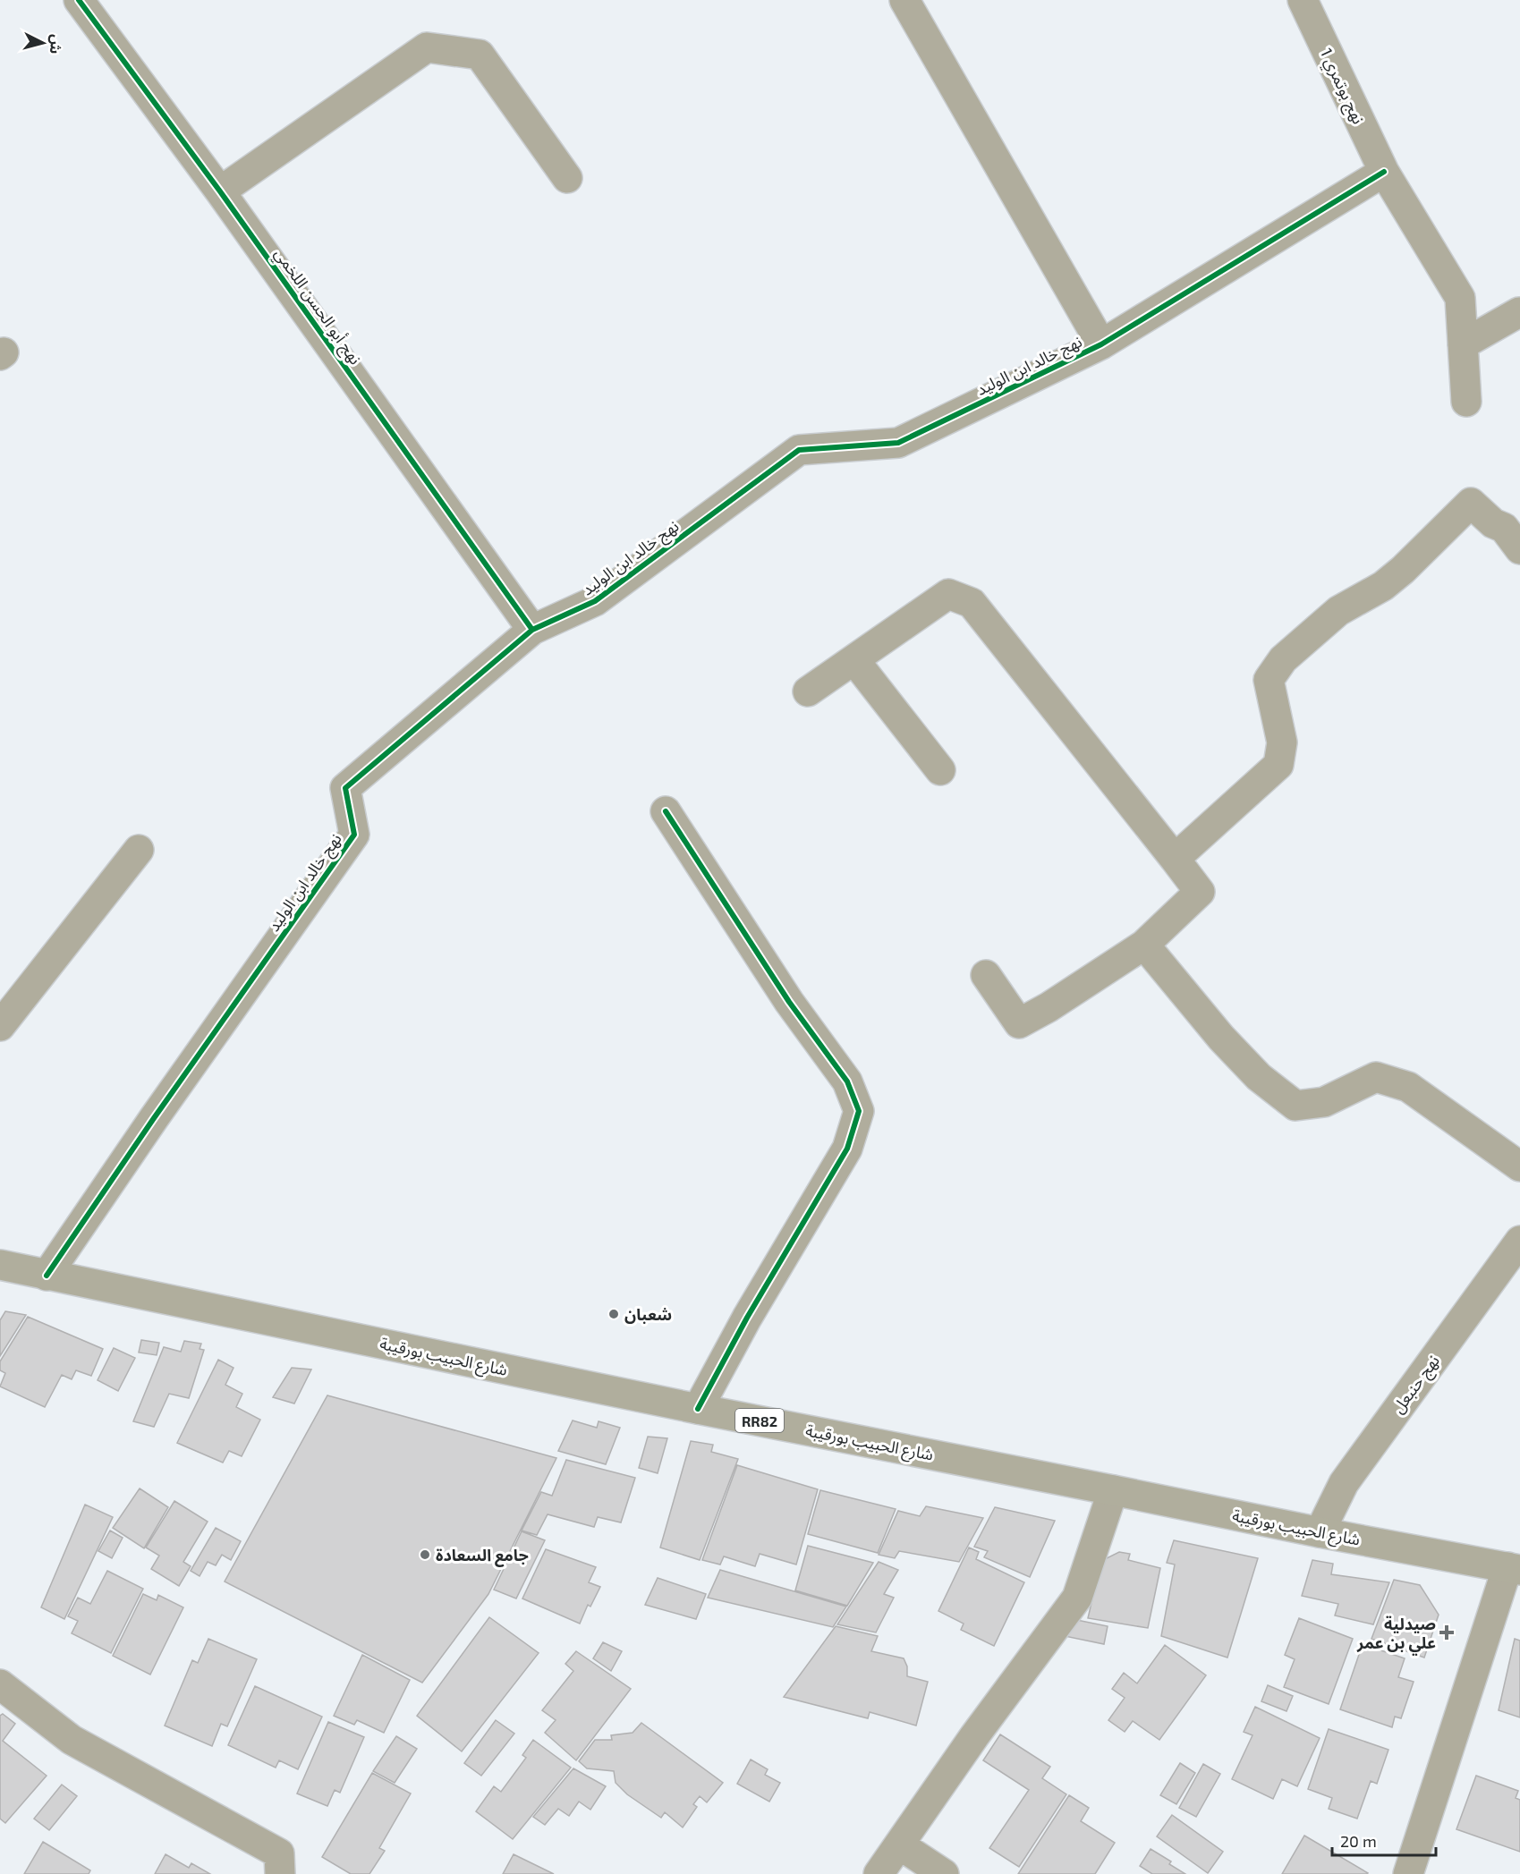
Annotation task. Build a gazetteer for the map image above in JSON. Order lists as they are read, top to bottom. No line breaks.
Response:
{"streets":{"main road":["شارع الحبيب بورقيبة","RR82"],"street":["نهج بوتمري 1","نهج أبو الحسن اللخمي","نهج خالد ابن الوليد","نهج حنبعل"]},"crossings":[["نهج بوتمري 1","نهج خالد ابن الوليد"],["نهج أبو الحسن اللخمي","نهج خالد ابن الوليد"],["نهج خالد ابن الوليد","شارع الحبيب بورقيبة"],["شارع الحبيب بورقيبة","نهج حنبعل"]],"places":{"other":["شعبان","جامع السعادة"],"health":["صيدلية علي بن عمر"]},"scale_bar":"20 m","north":"right"}
